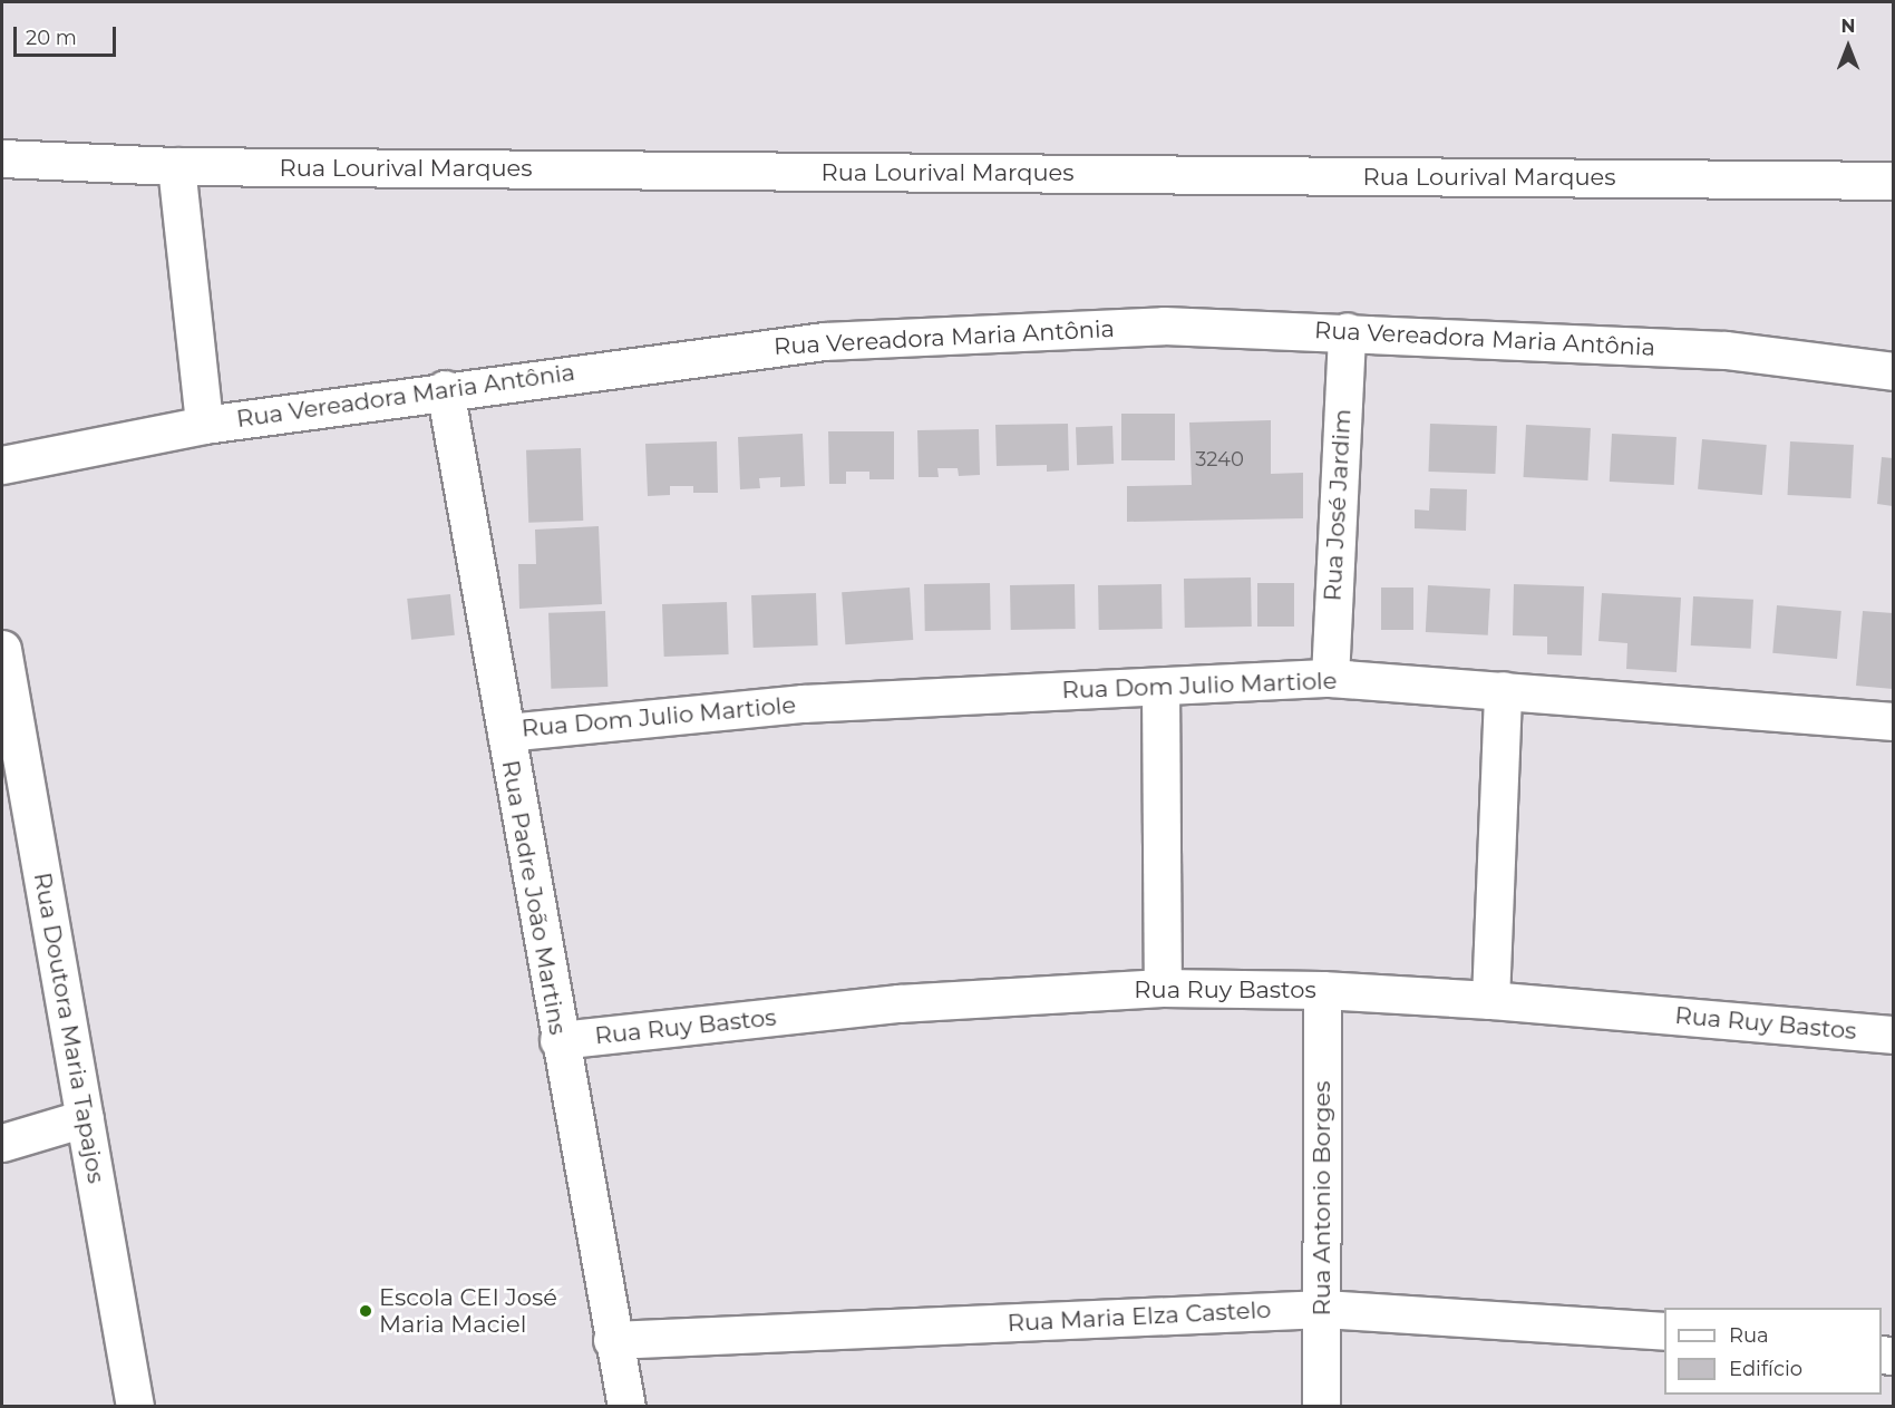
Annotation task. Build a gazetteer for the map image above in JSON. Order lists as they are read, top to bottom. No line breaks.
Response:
{"streets":{"street":["Rua Lourival Marques","Rua Vereadora Maria Antônia","Rua José Jardim","Rua Dom Julio Martiole","Rua Padre João Martins","Rua Ruy Bastos","Rua Doutora Maria Tapajos","Rua Antonio Borges","Rua Maria Elza Castelo"]},"crossings":[["Rua Vereadora Maria Antônia","Rua José Jardim"],["Rua Vereadora Maria Antônia","Rua Padre João Martins"],["Rua José Jardim","Rua Dom Julio Martiole"],["Rua Dom Julio Martiole","Rua Padre João Martins"],["Rua Padre João Martins","Rua Ruy Bastos"],["Rua Padre João Martins","Rua Maria Elza Castelo"],["Rua Ruy Bastos","Rua Antonio Borges"],["Rua Antonio Borges","Rua Maria Elza Castelo"]],"places":["Escola CEI José Maria Maciel"],"house_numbers":["3240"],"legend":["Rua","Edifício"],"scale_bar":"20 m","north":"top"}
